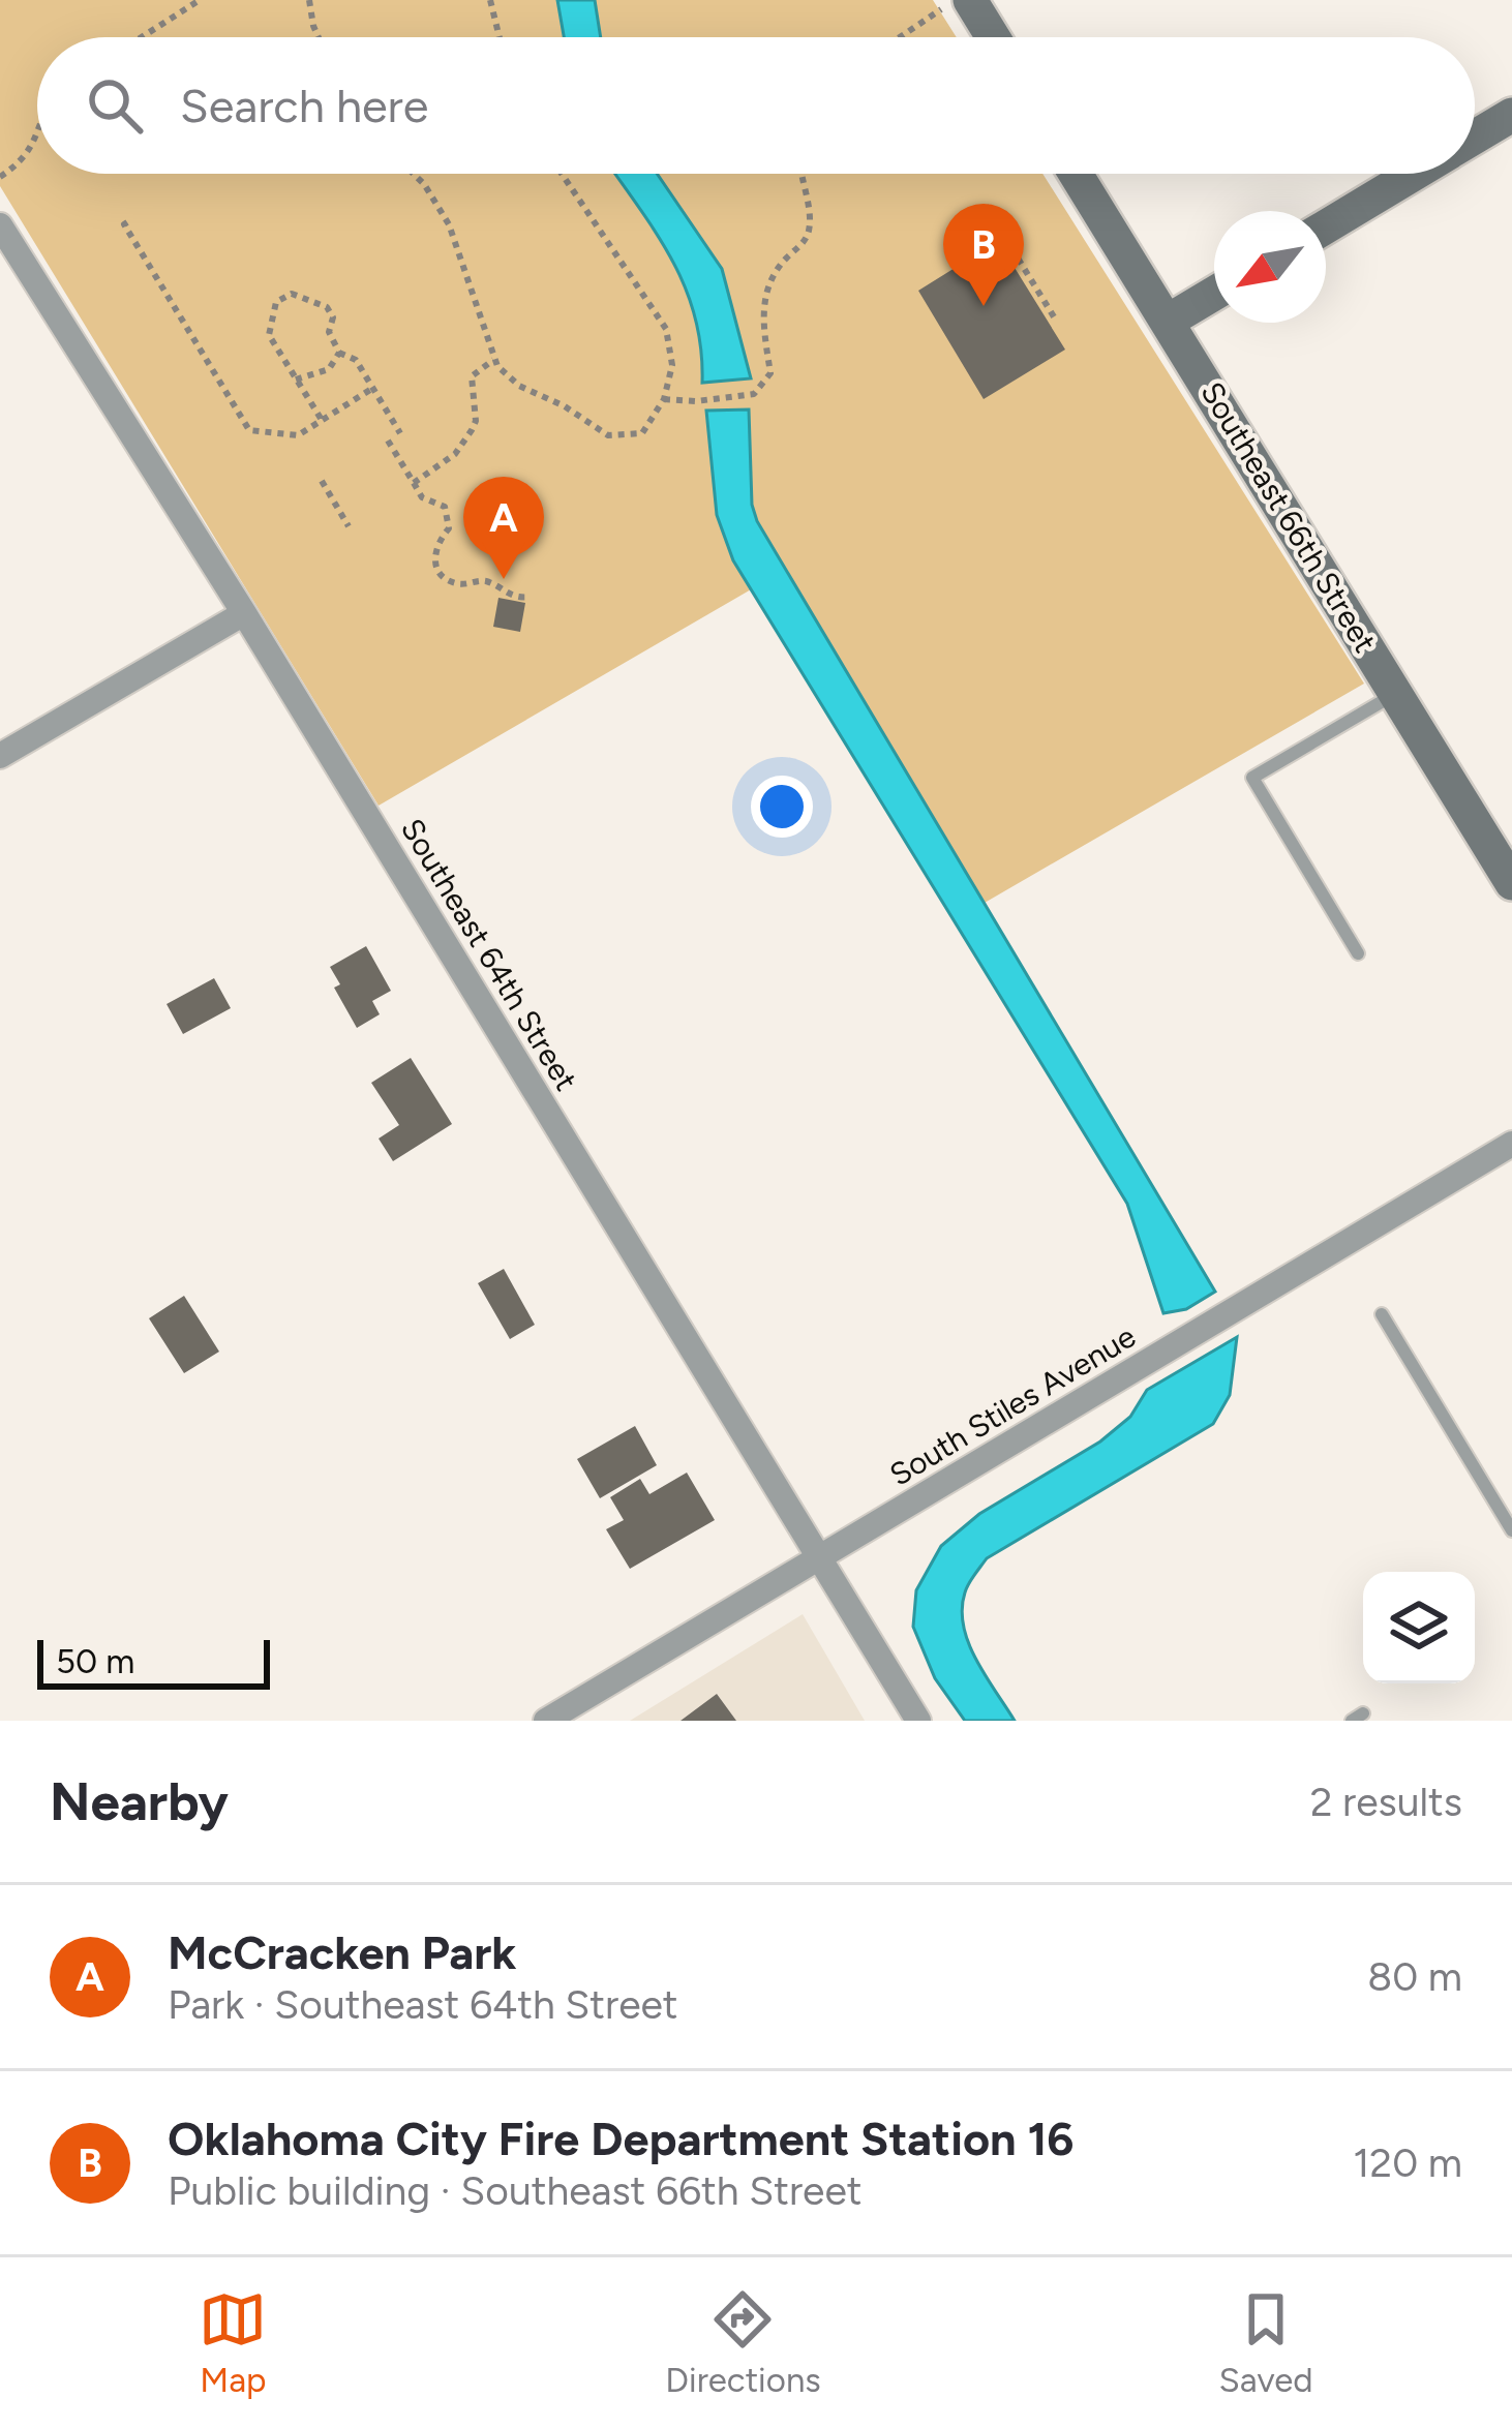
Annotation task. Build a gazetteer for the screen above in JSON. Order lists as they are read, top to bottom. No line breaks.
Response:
{"streets":{"street":["Southeast 66th Street","Southeast 64th Street","South Stiles Avenue"]},"crossings":[["Southeast 64th Street","South Stiles Avenue"]],"scale_bar":"50 m","north":"bottom left","page":{"search":"Search here","pins":["B","A"],"scale":"50 m","heading":["Nearby","2 results"],"list":[{"mark":"A","name":"McCracken Park","note":"Park · Southeast 64th Street","value":"80 m"},{"mark":"B","name":"Oklahoma City Fire Department Station 16","note":"Public building · Southeast 66th Street","value":"120 m"}],"nav":["Map","Directions","Saved"]}}
